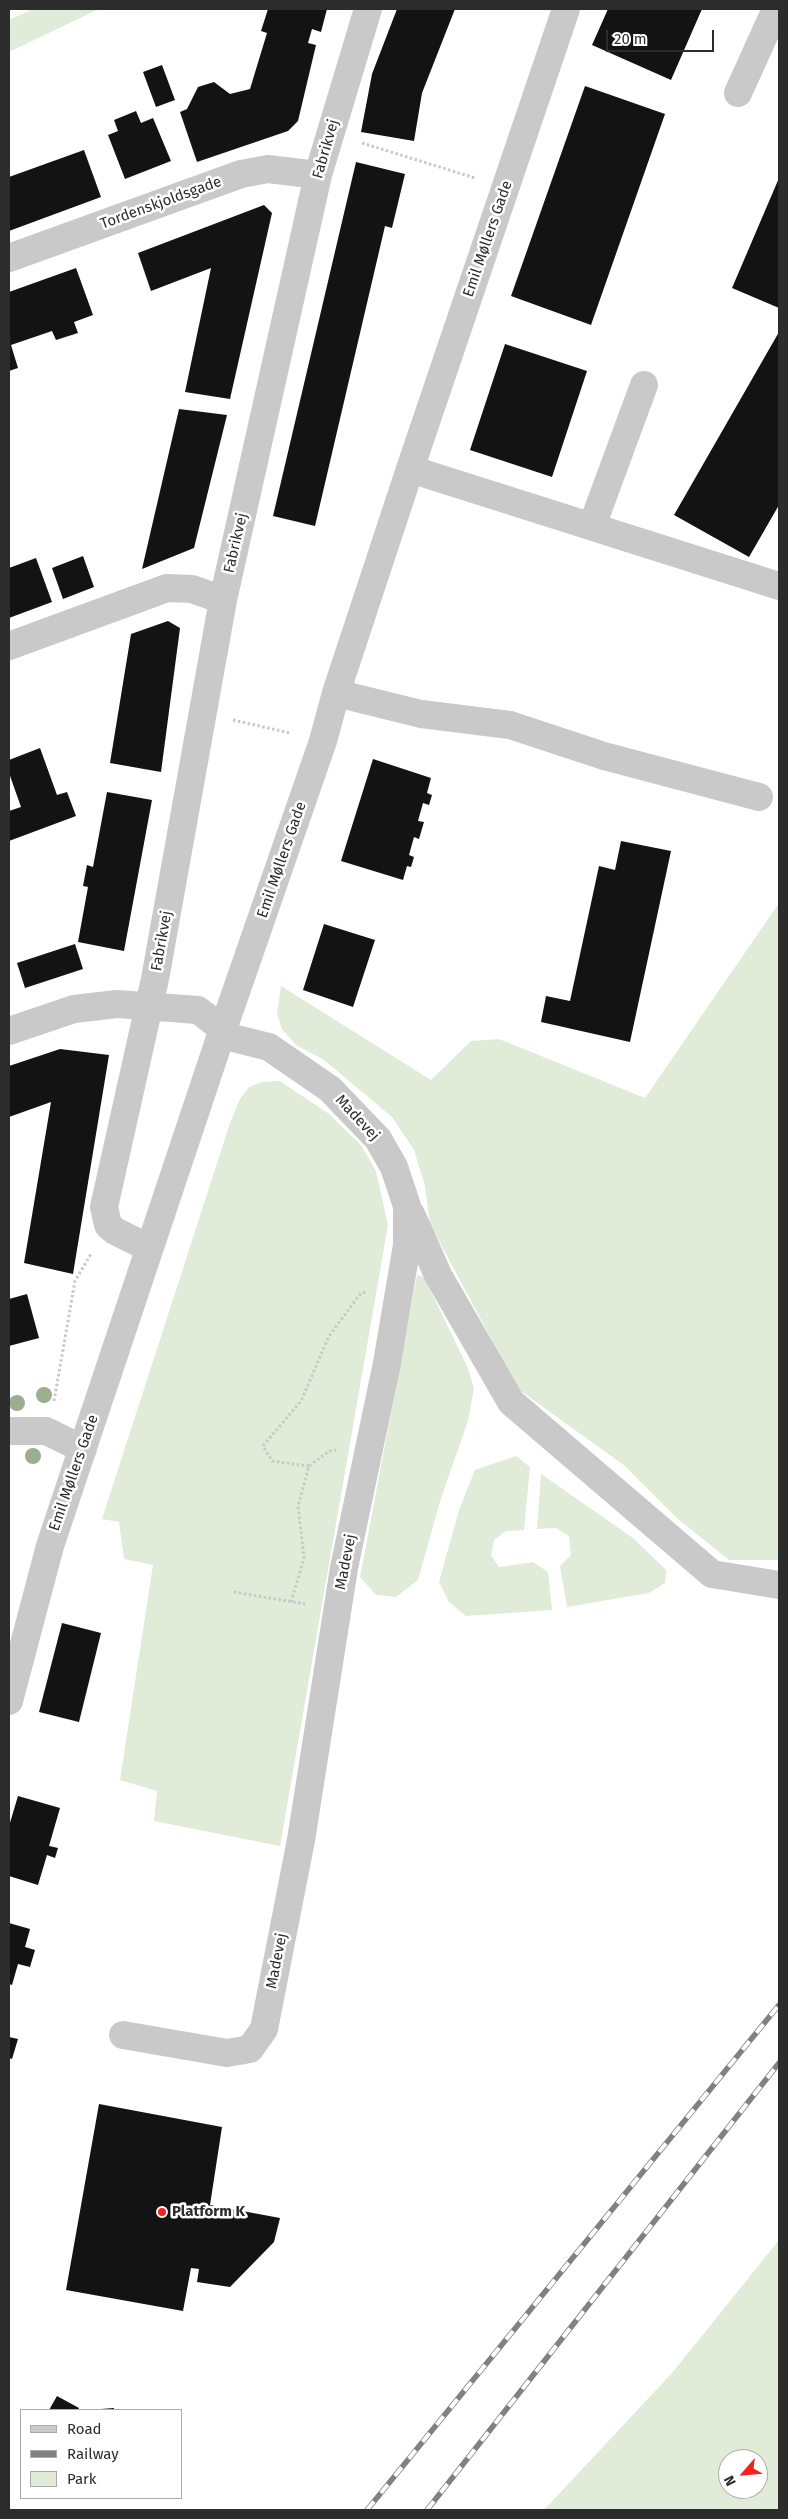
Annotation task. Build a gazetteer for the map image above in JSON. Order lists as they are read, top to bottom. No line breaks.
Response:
{"streets":{"street":["Fabrikvej","Tordenskjoldsgade","Emil Møllers Gade","Madevej"]},"crossings":[["Fabrikvej","Tordenskjoldsgade"],["Emil Møllers Gade","Madevej"]],"places":["Platform K"],"legend":["Road","Railway","Park"],"scale_bar":"20 m","north":"bottom left"}
